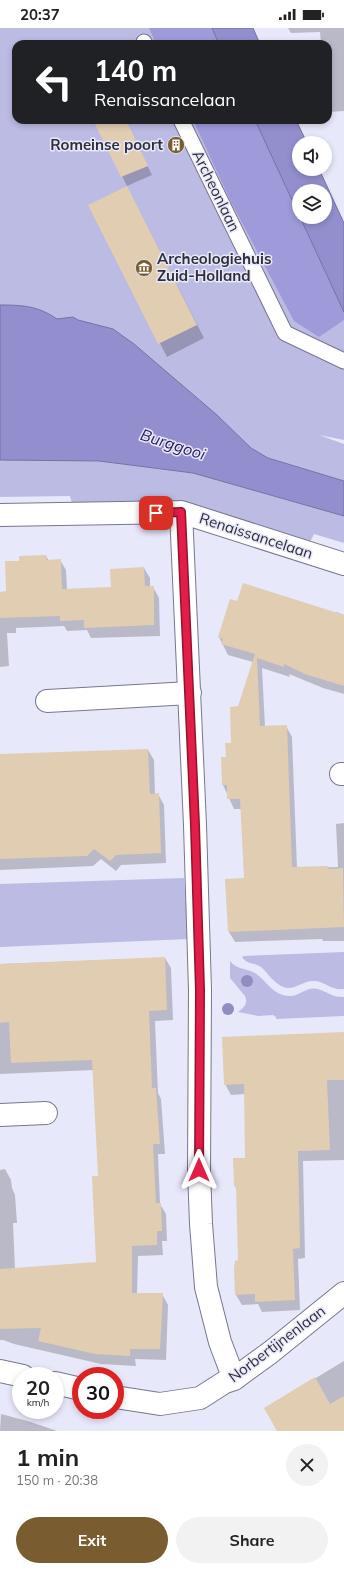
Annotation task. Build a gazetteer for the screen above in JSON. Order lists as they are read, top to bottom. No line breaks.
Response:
{"streets":{"street":["Renaissancelaan","Norbertijnenlaan"],"lane":["Archeonlaan"]},"water":["Burggooi"],"places":{"building":["Romeinse poort"],"museum":["Archeologiehuis Zuid-Holland"]},"page":{"status":"20:37","turn":["140 m","Renaissancelaan"],"speed":"20 km/h","limit":"30","heading":["1 min","150 m · 20:38"],"buttons":["Exit","Share"]}}
